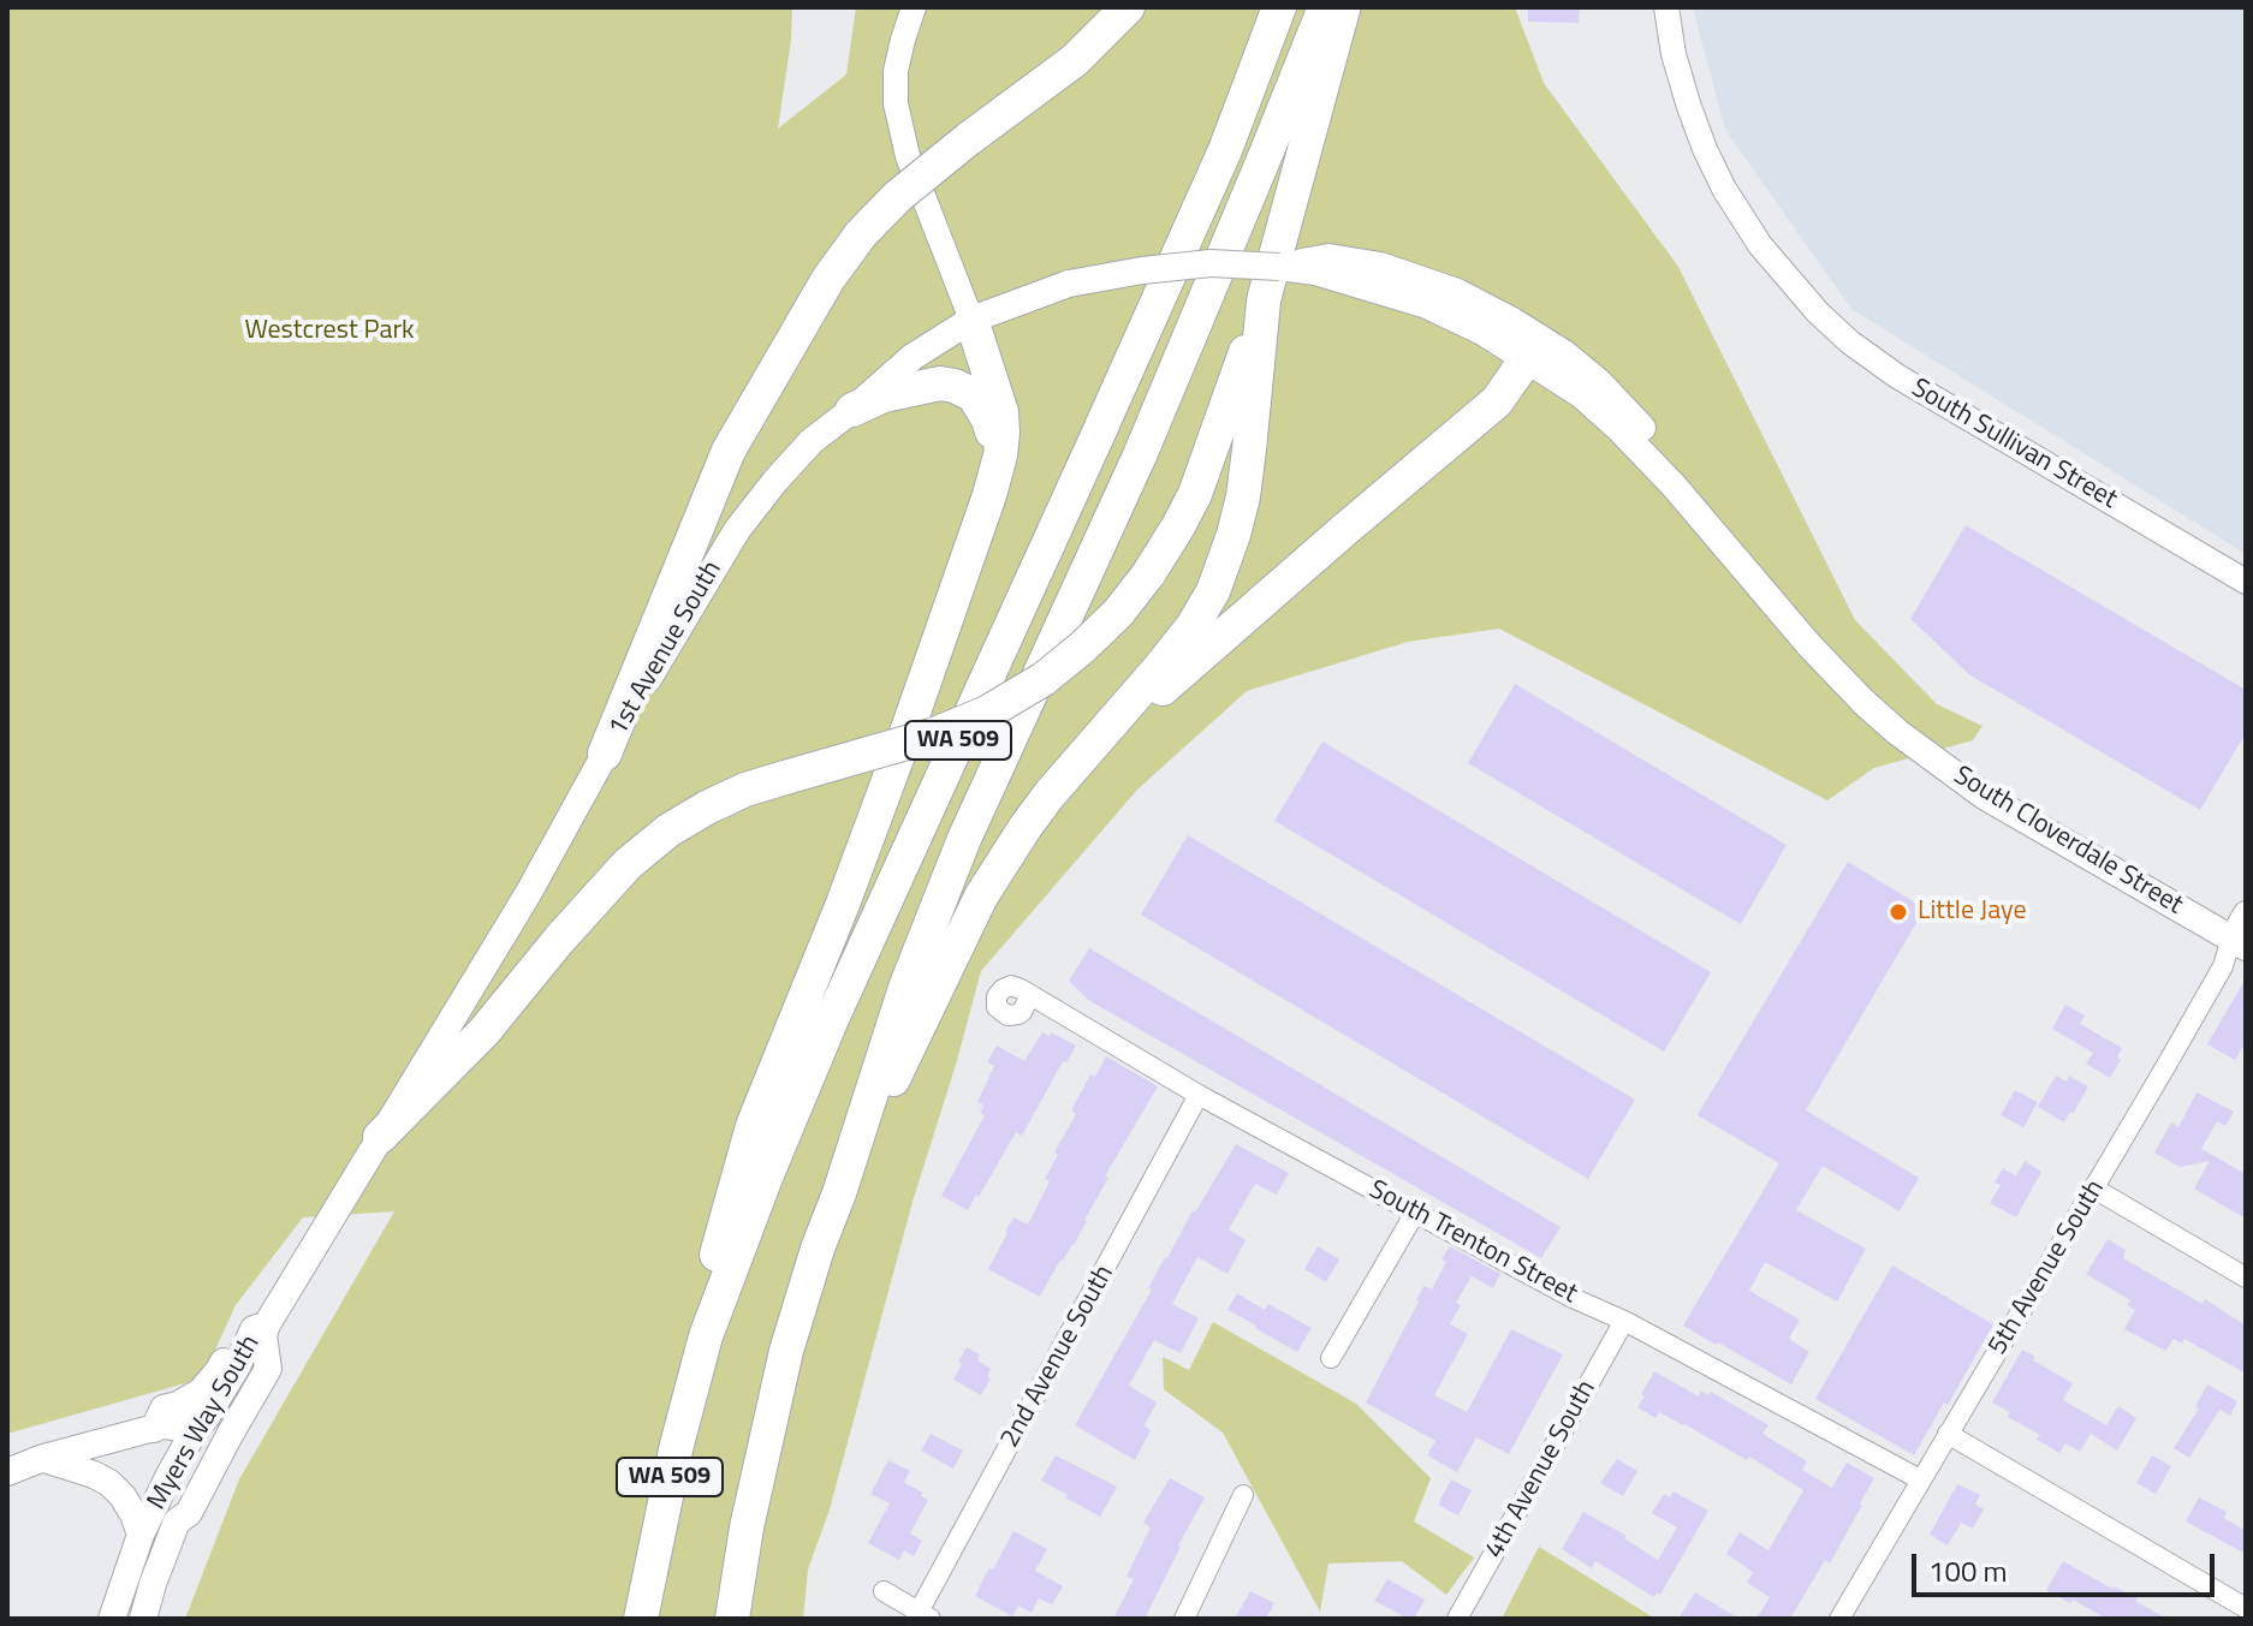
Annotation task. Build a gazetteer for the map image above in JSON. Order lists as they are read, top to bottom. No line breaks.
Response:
{"streets":{"highway":["WA 509"],"main road":["1st Avenue South","South Cloverdale Street","Myers Way South"],"street":["South Sullivan Street","South Trenton Street","5th Avenue South","2nd Avenue South","4th Avenue South"]},"crossings":[["1st Avenue South","South Cloverdale Street"],["1st Avenue South","Myers Way South"],["South Cloverdale Street","5th Avenue South"],["South Trenton Street","5th Avenue South"],["South Trenton Street","2nd Avenue South"],["South Trenton Street","4th Avenue South"]],"parks":["Westcrest Park"],"places":["Little Jaye"],"scale_bar":"100 m"}
